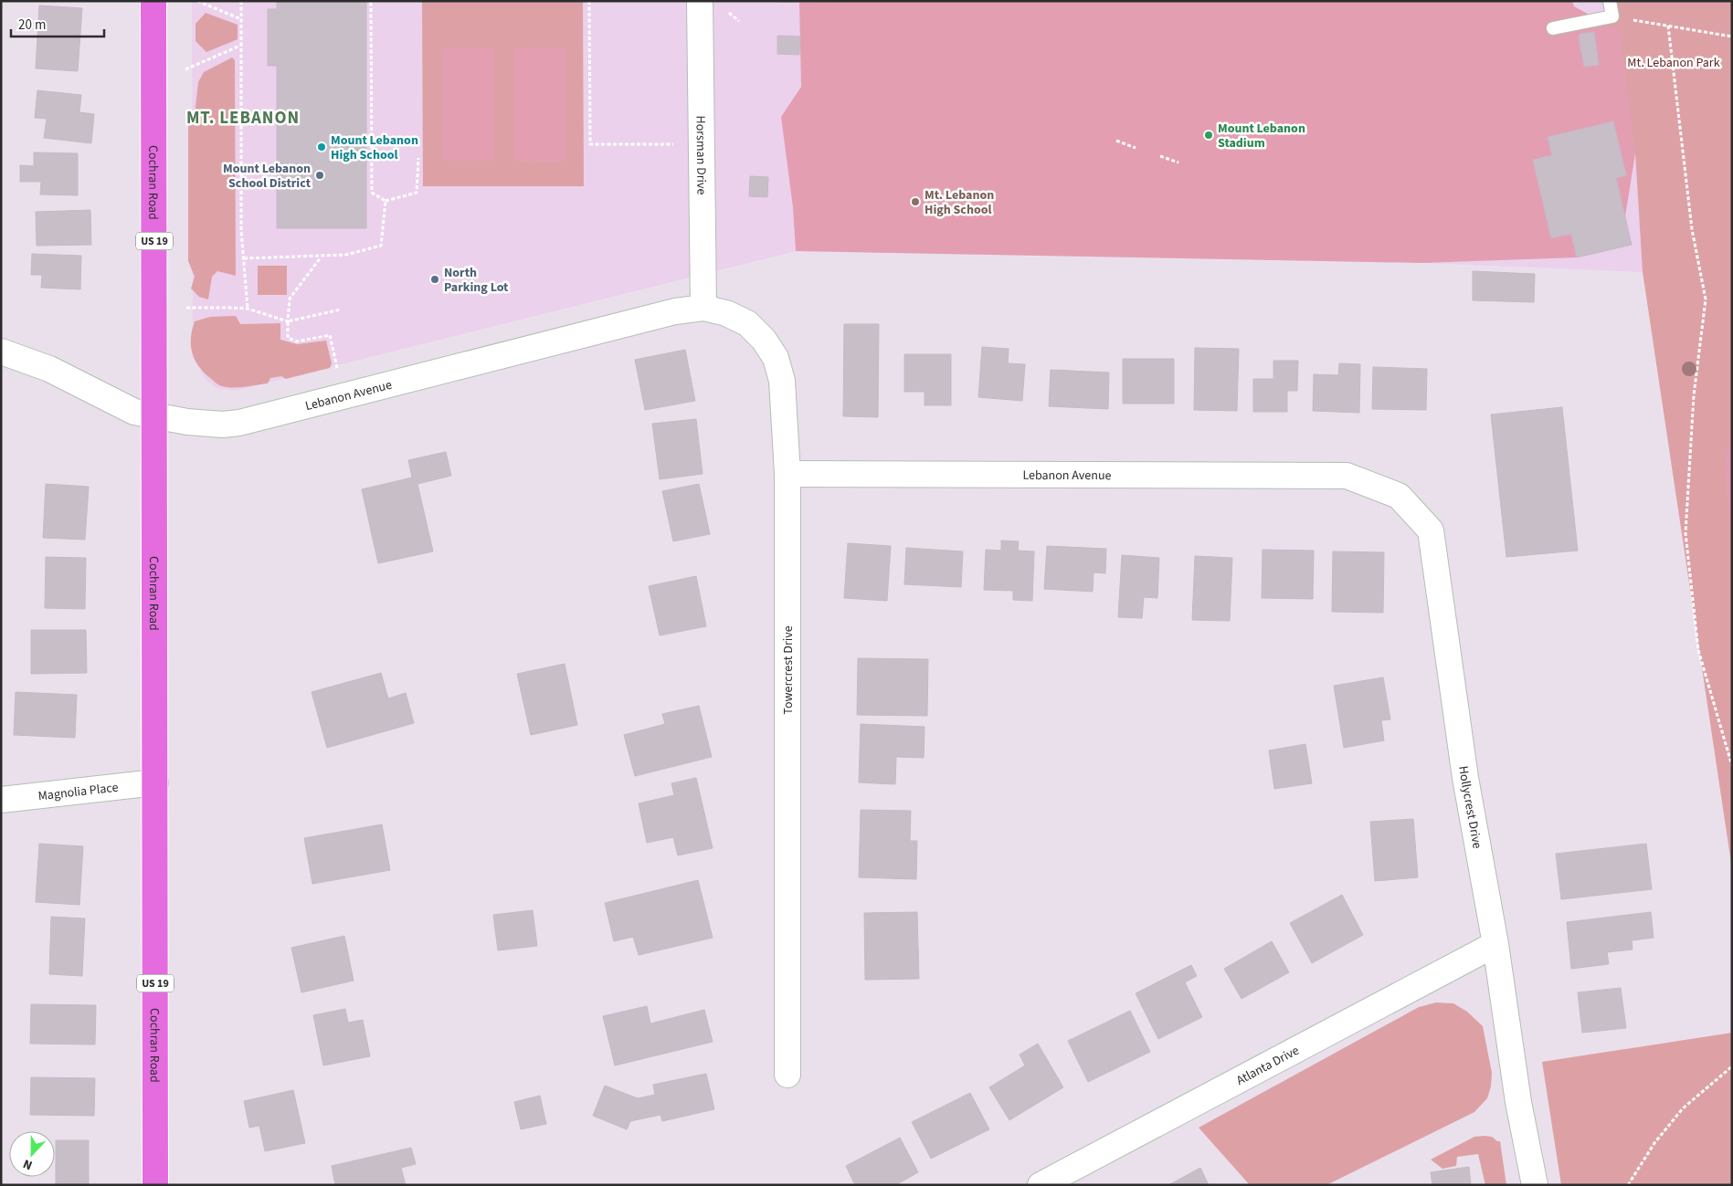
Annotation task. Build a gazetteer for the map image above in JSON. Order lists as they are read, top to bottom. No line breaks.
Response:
{"streets":{"main road":["Cochran Road","US 19"],"street":["Horsman Drive","Lebanon Avenue","Towercrest Drive","Magnolia Place","Hollycrest Drive","Atlanta Drive"]},"crossings":[["Horsman Drive","Lebanon Avenue"],["Horsman Drive","Towercrest Drive"],["Cochran Road","Lebanon Avenue"],["Cochran Road","Magnolia Place"],["Lebanon Avenue","Towercrest Drive"],["Lebanon Avenue","Hollycrest Drive"],["Hollycrest Drive","Atlanta Drive"]],"districts":["MT. LEBANON"],"parks":["Mt. Lebanon Park"],"places":["Mount Lebanon Stadium","Mount Lebanon High School","Mount Lebanon School District","Mt. Lebanon High School","North Parking Lot"],"scale_bar":"20 m","north":"bottom"}
